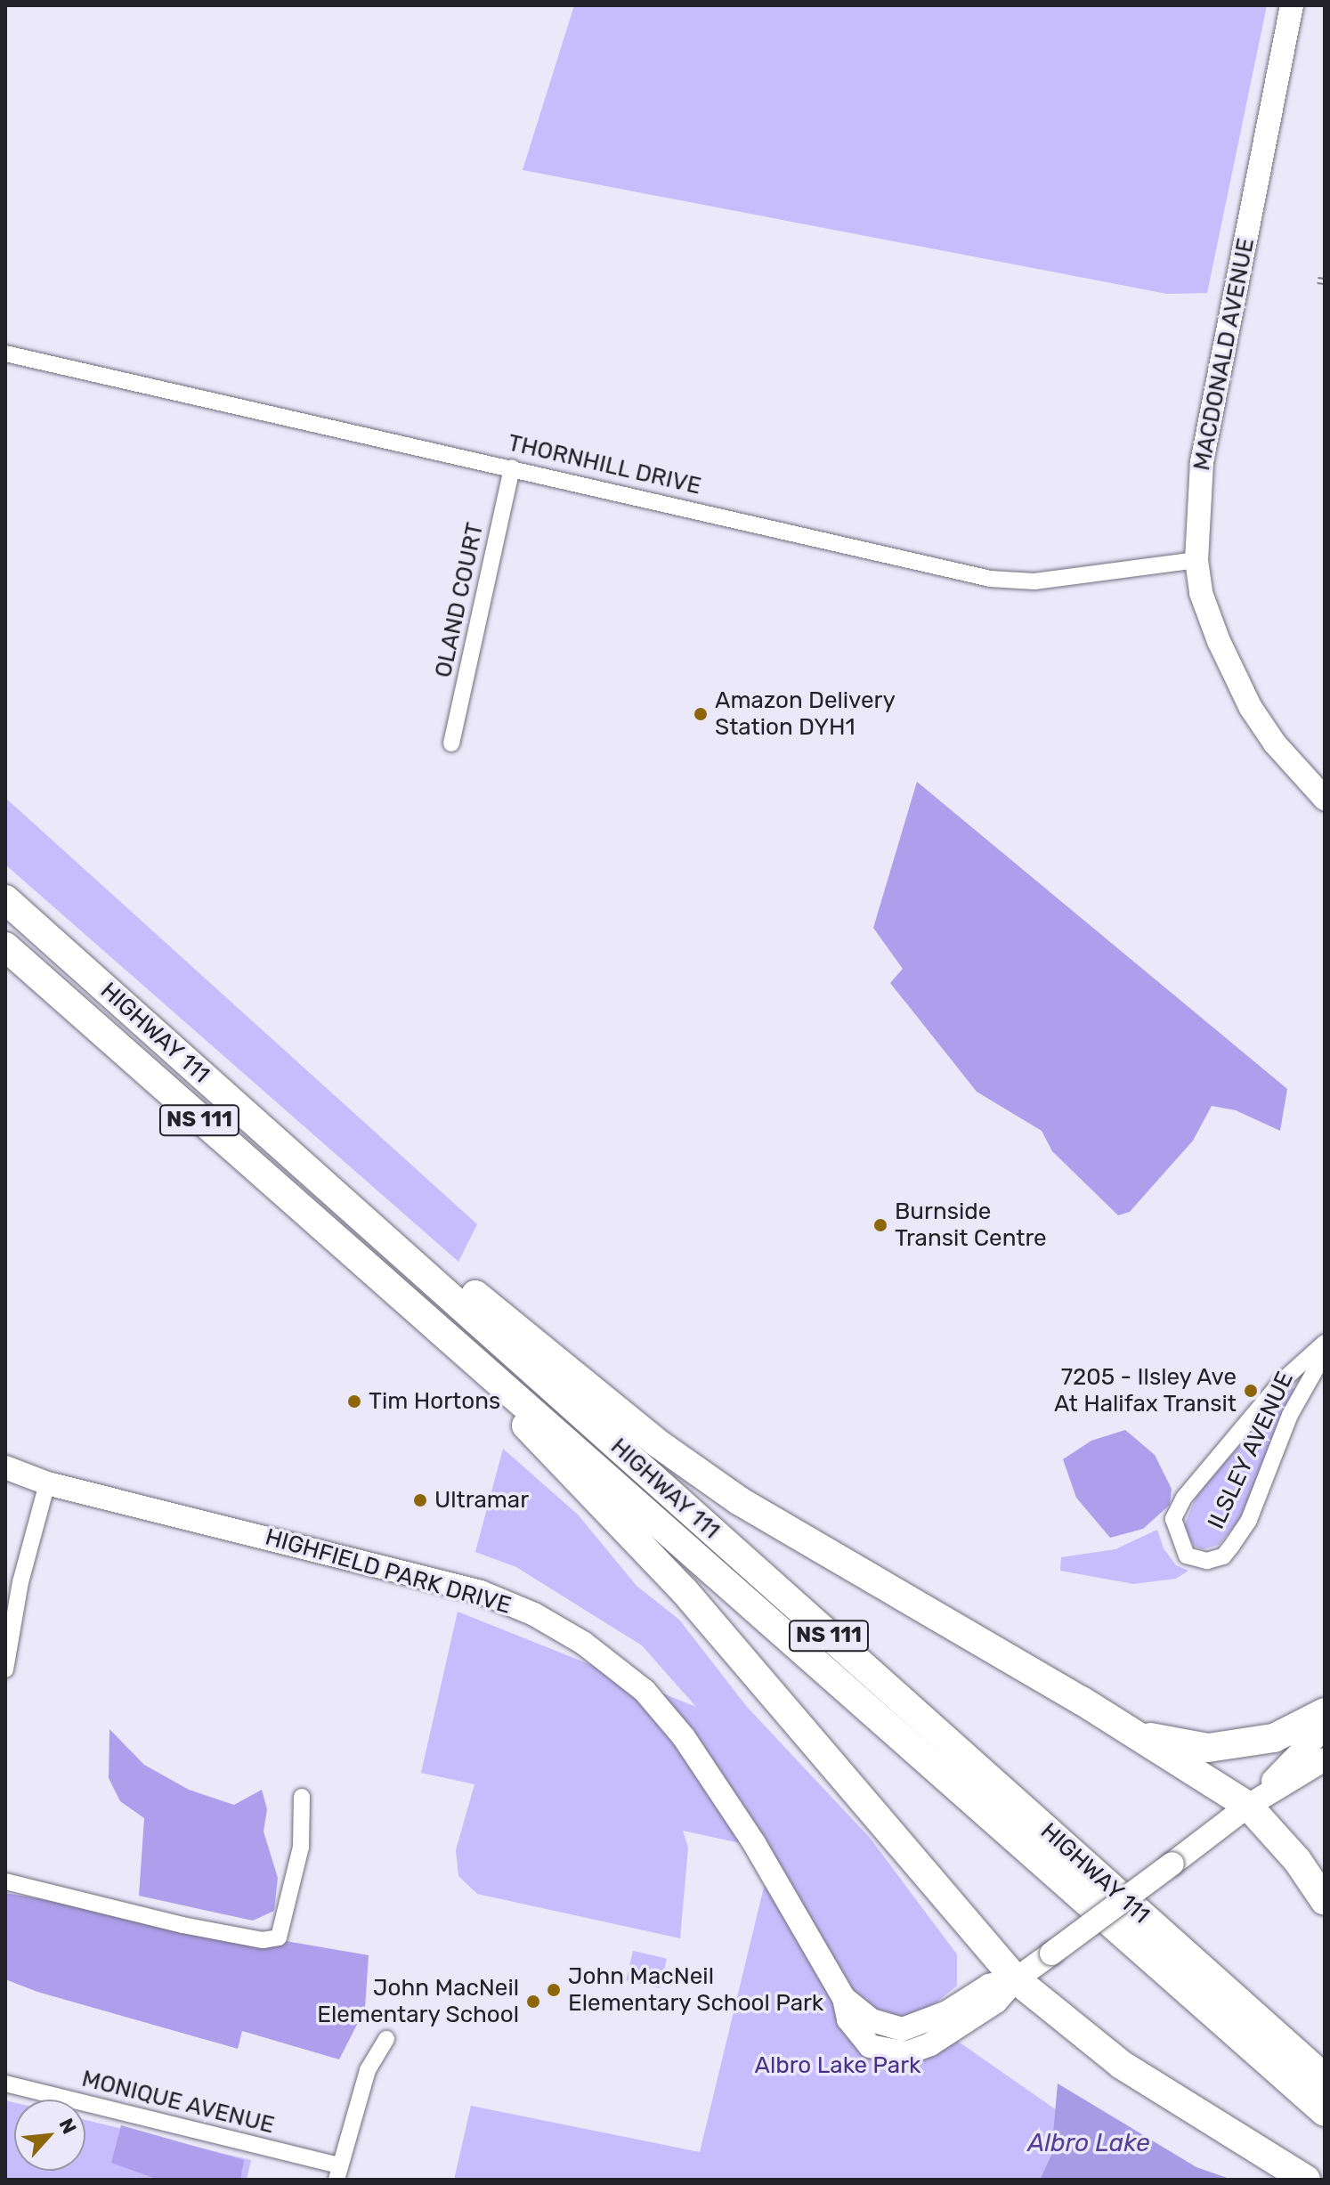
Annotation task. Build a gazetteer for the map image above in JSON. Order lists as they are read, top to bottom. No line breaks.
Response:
{"streets":{"highway":["HIGHWAY 111","NS 111"],"street":["MACDONALD AVENUE","THORNHILL DRIVE","OLAND COURT","ILSLEY AVENUE","HIGHFIELD PARK DRIVE","MONIQUE AVENUE"]},"crossings":[["MACDONALD AVENUE","THORNHILL DRIVE"],["THORNHILL DRIVE","OLAND COURT"]],"water":["Albro Lake"],"parks":["Albro Lake Park"],"places":["Amazon Delivery Station DYH1","Burnside Transit Centre","7205 - Ilsley Ave At Halifax Transit","Tim Hortons","Ultramar","John MacNeil Elementary School Park","John MacNeil Elementary School"],"north":"top right"}
